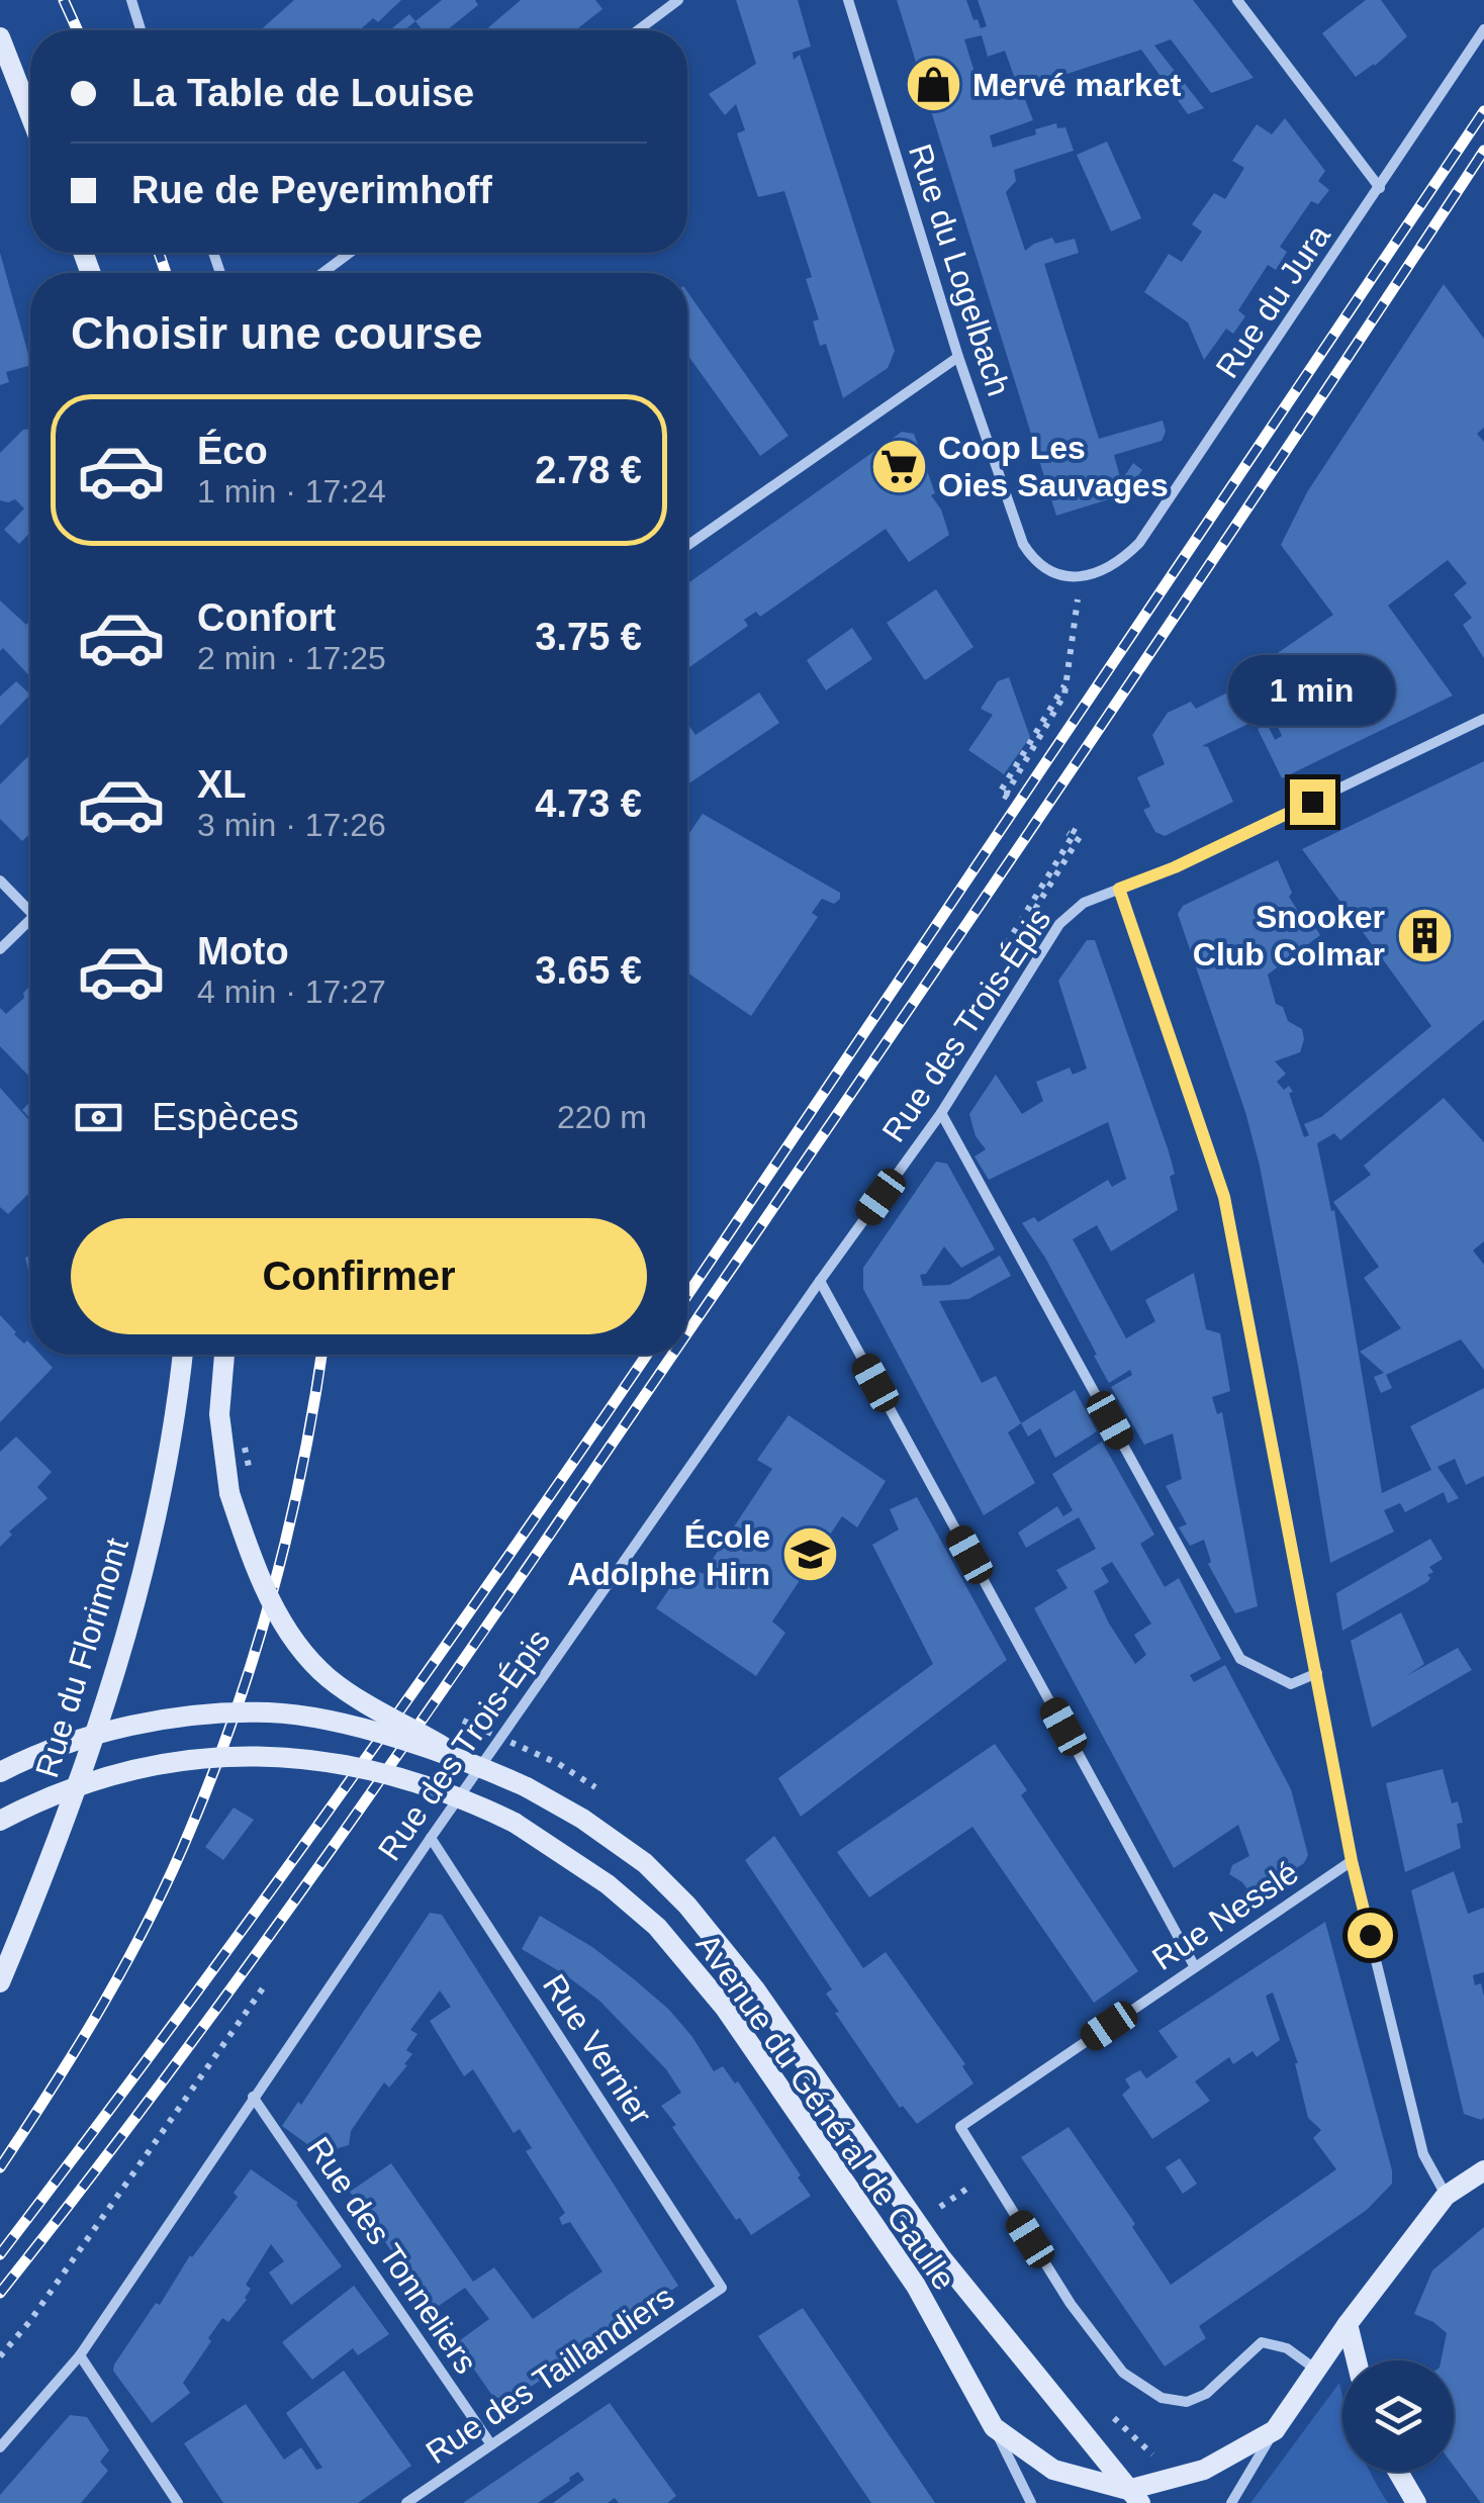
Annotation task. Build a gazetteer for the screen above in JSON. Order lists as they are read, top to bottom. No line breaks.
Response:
{"streets":{"main road":["Rue du Florimont","Avenue du Général de Gaulle"],"street":["Rue du Logelbach","Rue du Jura","Rue des Trois-Épis","Rue Nesslé","Rue Vernier","Rue des Tonneliers","Rue des Taillandiers"]},"crossings":[["Rue du Logelbach","Rue du Jura"],["Rue des Trois-Épis","Rue Vernier"],["Rue des Trois-Épis","Rue des Tonneliers"],["Rue Vernier","Rue des Taillandiers"],["Rue des Tonneliers","Rue des Taillandiers"]],"places":{"shop":["Mervé market"],"supermarket":["Coop Les Oies Sauvages"],"building":["Snooker Club Colmar"],"school or university":["École Adolphe Hirn"]},"page":{"banner":["La Table de Louise","Rue de Peyerimhoff"],"heading":"Choisir une course","list":[{"name":"Éco","note":"1 min · 17:24","value":"2.78 €"},{"name":"Confort","note":"2 min · 17:25","value":"3.75 €"},{"name":"XL","note":"3 min · 17:26","value":"4.73 €"},{"name":"Moto","note":"4 min · 17:27","value":"3.65 €"}],"bubble":"1 min","pay":["Espèces","220 m"],"buttons":"Confirmer"}}
